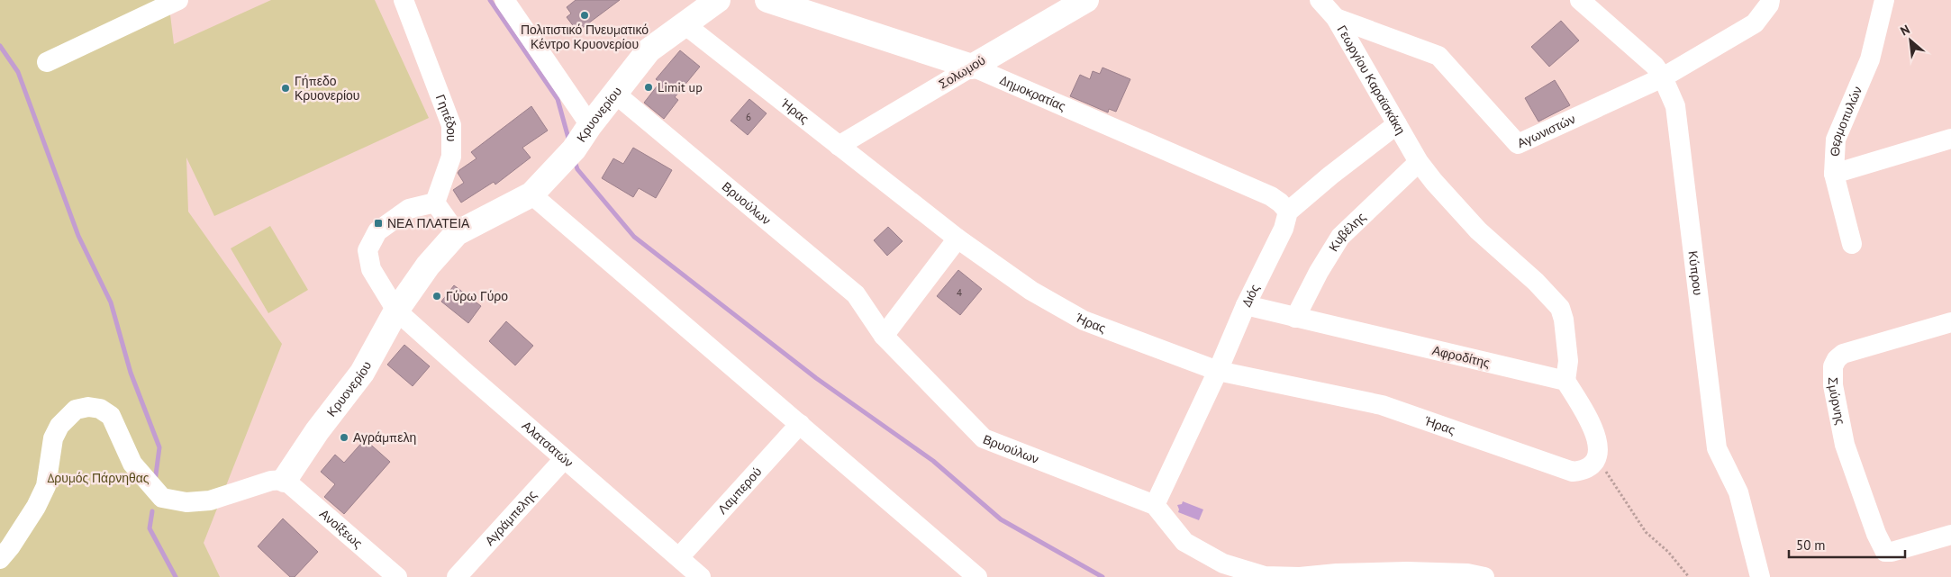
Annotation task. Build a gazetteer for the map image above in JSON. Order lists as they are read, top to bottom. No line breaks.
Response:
{"streets":{"main road":["Σολωμού","Δημοκρατίας","Κρυονερίου"],"street":["Γεωργίου Καραϊσκάκη","Ήρας","Γηπέδου","Θερμοπυλών","Αγωνιστών","Βρυούλων","Κυβέλης","Κύπρου","Διός","Αφροδίτης","Σμύρνης","Αλατσατών","Λαμπερού","Αγράμπελης","Ανοίξεως"]},"crossings":[["Σολωμού","Δημοκρατίας"],["Σολωμού","Ήρας"],["Γεωργίου Καραϊσκάκη","Αγωνιστών"],["Γεωργίου Καραϊσκάκη","Κυβέλης"],["Γεωργίου Καραϊσκάκη","Αφροδίτης"],["Δημοκρατίας","Διός"],["Ήρας","Κρυονερίου"],["Ήρας","Διός"],["Κρυονερίου","Βρυούλων"],["Κρυονερίου","Αλατσατών"],["Κρυονερίου","Ανοίξεως"],["Γηπέδου","Αλατσατών"],["Αγωνιστών","Κύπρου"],["Βρυούλων","Διός"],["Κυβέλης","Αφροδίτης"],["Διός","Αφροδίτης"],["Αλατσατών","Λαμπερού"],["Αλατσατών","Αγράμπελης"]],"parks":["Δρυμός Πάρνηθας"],"places":{"other":["Πολιτιστικό Πνευματικό Κέντρο Κρυονερίου","Limit up","Γήπεδο Κρυονερίου","Γύρω Γύρο","Αγράμπελη"],"transit":["ΝΕΑ ΠΛΑΤΕΙΑ"]},"house_numbers":["6","4"],"scale_bar":"50 m","north":"top left"}
